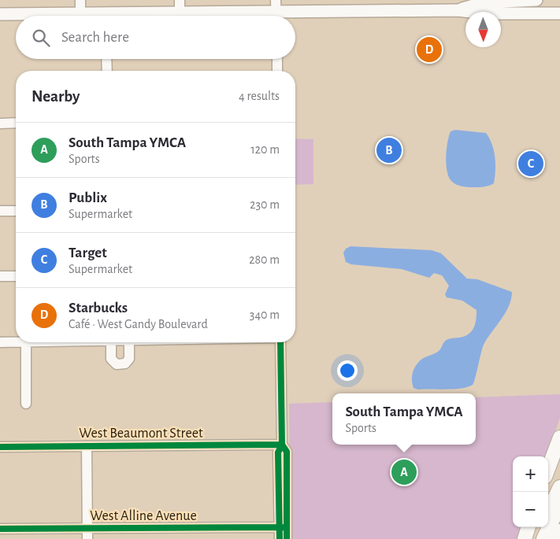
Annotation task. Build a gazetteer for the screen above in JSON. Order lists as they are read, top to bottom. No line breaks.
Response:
{"streets":{"street":["West Beaumont Street","West Alline Avenue"]},"north":"bottom","page":{"search":"Search here","pins":["D","B","C","A"],"heading":["Nearby","4 results"],"list":[{"mark":"A","name":"South Tampa YMCA","note":"Sports","value":"120 m"},{"mark":"B","name":"Publix","note":"Supermarket","value":"230 m"},{"mark":"C","name":"Target","note":"Supermarket","value":"280 m"},{"mark":"D","name":"Starbucks","note":"Café · West Gandy Boulevard","value":"340 m"}],"popup":["South Tampa YMCA","Sports"],"map_buttons":["+","−"]}}
